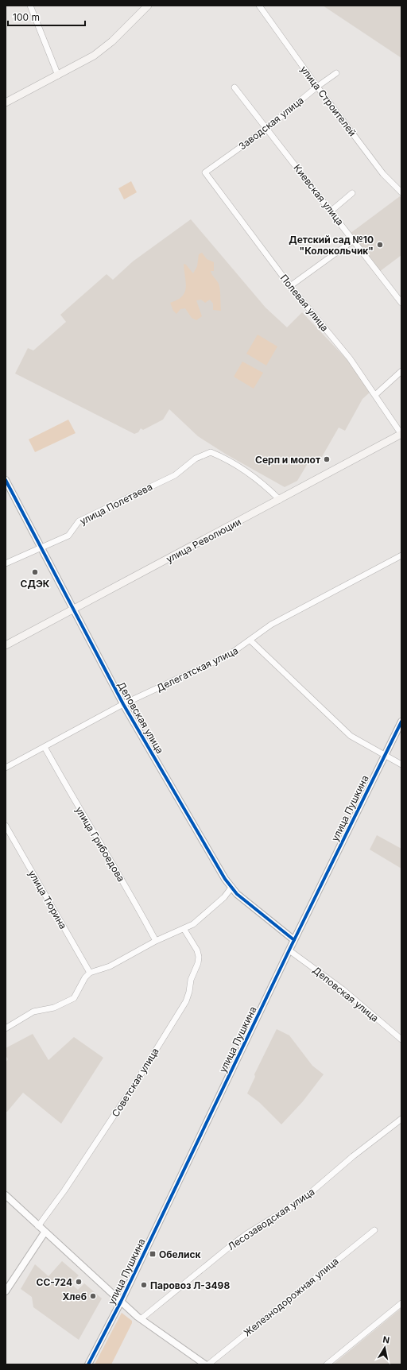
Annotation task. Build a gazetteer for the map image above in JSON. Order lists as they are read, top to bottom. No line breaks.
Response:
{"streets":{"main road":["улица Революции"],"street":["улица Строителей","Заводская улица","Киевская улица","Полевая улица","улица Полетаева","Делегатская улица","Деповская улица","улица Пушкина","улица Грибоедова","улица Тюрина","Советская улица","Лесозаводская улица","Железнодорожная улица"]},"crossings":[["улица Строителей","Заводская улица"],["Заводская улица","Киевская улица"],["Заводская улица","Полевая улица"],["Полевая улица","улица Революции"],["улица Полетаева","улица Революции"],["улица Полетаева","Деповская улица"],["улица Революции","Деповская улица"],["Делегатская улица","Деповская улица"],["Делегатская улица","улица Грибоедова"],["Деповская улица","улица Пушкина"]],"places":{"other":["Детский сад №10 \"Колокольчик\"","Серп и молот","СДЭК","СС-724","Паровоз Л-3498","Хлеб"],"transit":["Обелиск"]},"scale_bar":"100 m","north":"top"}
